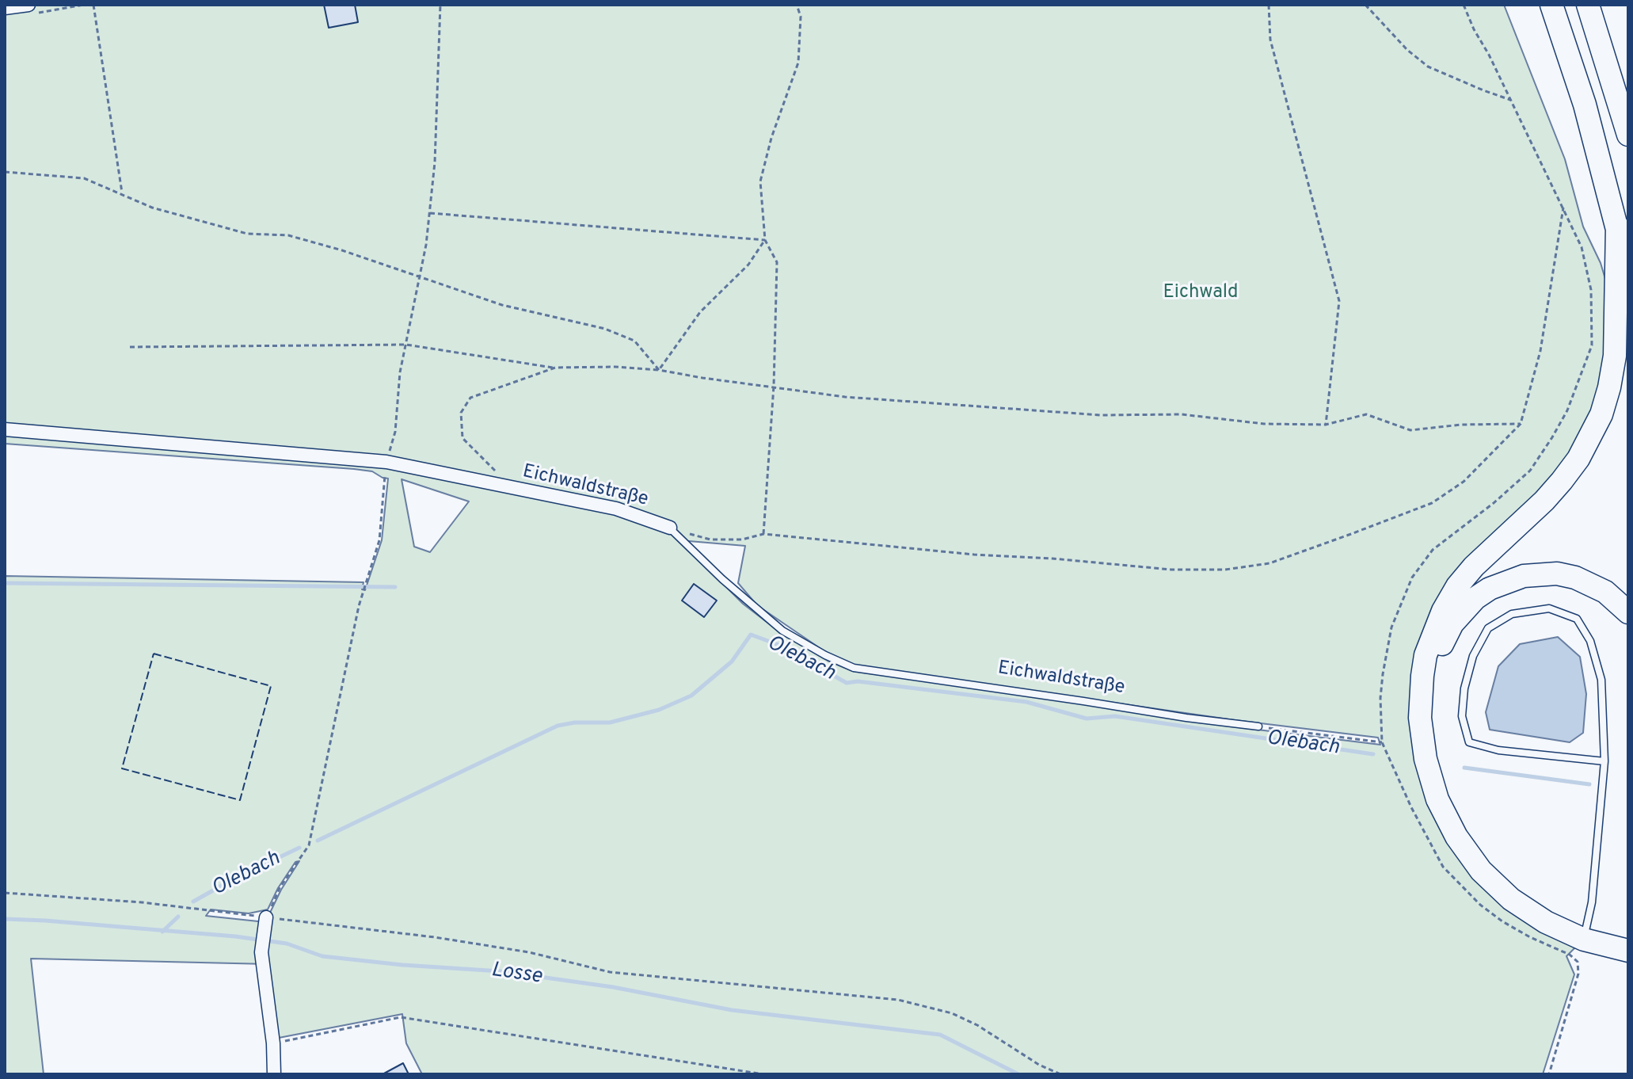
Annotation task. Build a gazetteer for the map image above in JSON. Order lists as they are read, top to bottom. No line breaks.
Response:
{"streets":{"street":["Eichwaldstraße"]},"water":["Olebach","Losse"],"parks":["Eichwald"]}
